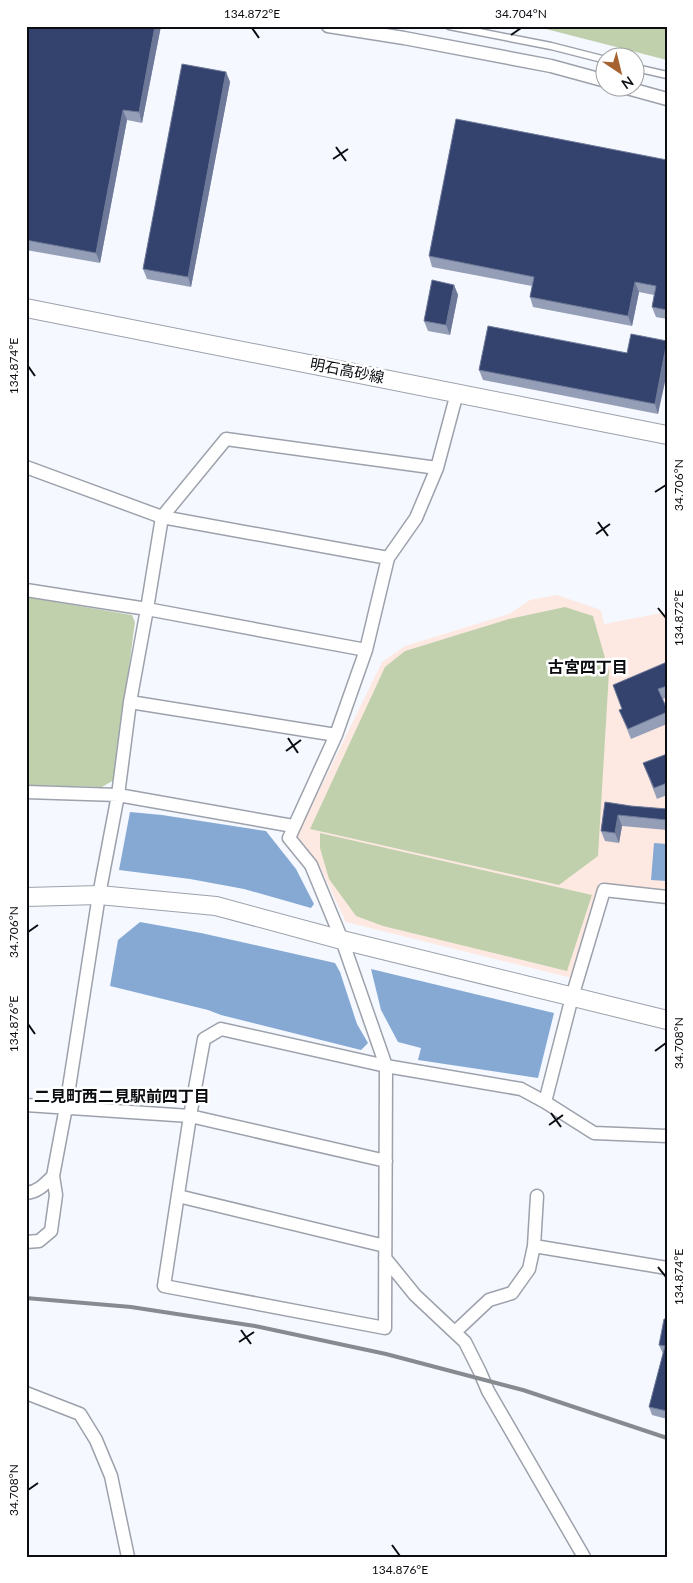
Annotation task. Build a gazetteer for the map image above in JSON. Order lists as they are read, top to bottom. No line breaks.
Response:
{"streets":{"street":["明石高砂線"]},"districts":["古宮四丁目","二見町西二見駅前四丁目"],"north":"bottom right","coordinates":["134.872°E","34.704°N","134.874°E","34.706°N","134.876°E","34.708°N"]}
